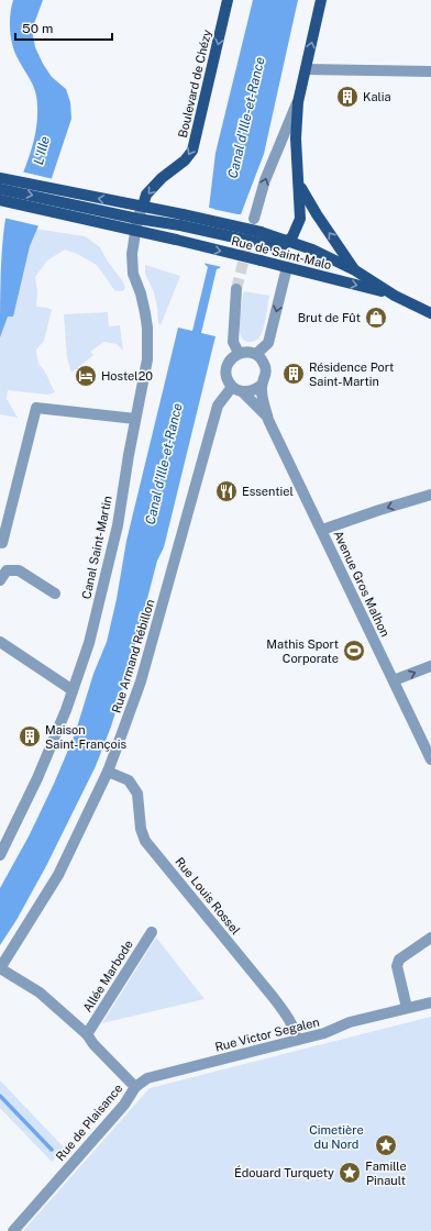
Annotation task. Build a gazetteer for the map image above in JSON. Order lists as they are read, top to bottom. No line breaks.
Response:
{"streets":{"main road":["Boulevard de Chézy","Rue de Saint-Malo"],"street":["Canal Saint-Martin","Avenue Gros Malhon","Rue Armand Rébillon","Rue Louis Rossel","Allée Marbode","Rue Victor Segalen","Rue de Plaisance"]},"crossings":[["Boulevard de Chézy","Rue de Saint-Malo"],["Rue de Saint-Malo","Canal Saint-Martin"],["Avenue Gros Malhon","Rue Armand Rébillon"],["Rue Armand Rébillon","Rue Louis Rossel"],["Rue Armand Rébillon","Rue de Plaisance"],["Rue Louis Rossel","Rue Victor Segalen"],["Allée Marbode","Rue de Plaisance"],["Rue Victor Segalen","Rue de Plaisance"]],"water":["Canal d'Ille-et-Rance","L'Ille"],"parks":["Cimetière du Nord"],"places":{"building":["Kalia","Résidence Port Saint-Martin","Maison Saint-François"],"shop":["Brut de Fût"],"hotel":["Hostel20"],"restaurant":["Essentiel"],"sports":["Mathis Sport Corporate"],"place":["Famille Pinault","Édouard Turquety"]},"scale_bar":"50 m"}
